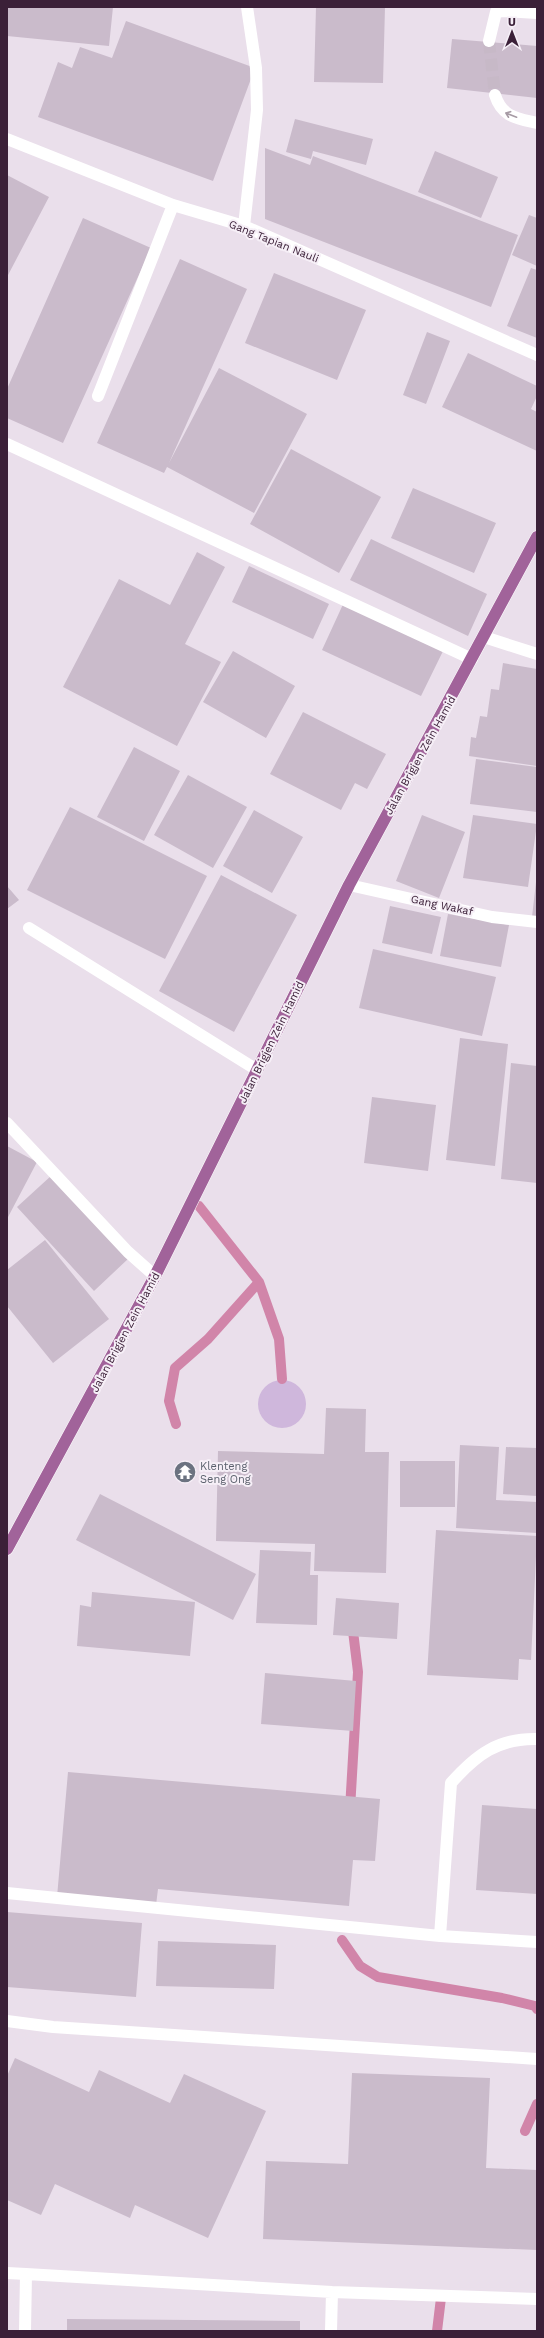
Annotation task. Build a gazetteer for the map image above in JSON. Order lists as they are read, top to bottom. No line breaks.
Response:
{"streets":{"main road":["Jalan Brigjen Zein Hamid"],"street":["Gang Tapian Nauli","Gang Wakaf"]},"crossings":[["Jalan Brigjen Zein Hamid","Gang Wakaf"]],"places":{"temple":["Klenteng Seng Ong"]},"north":"top"}
